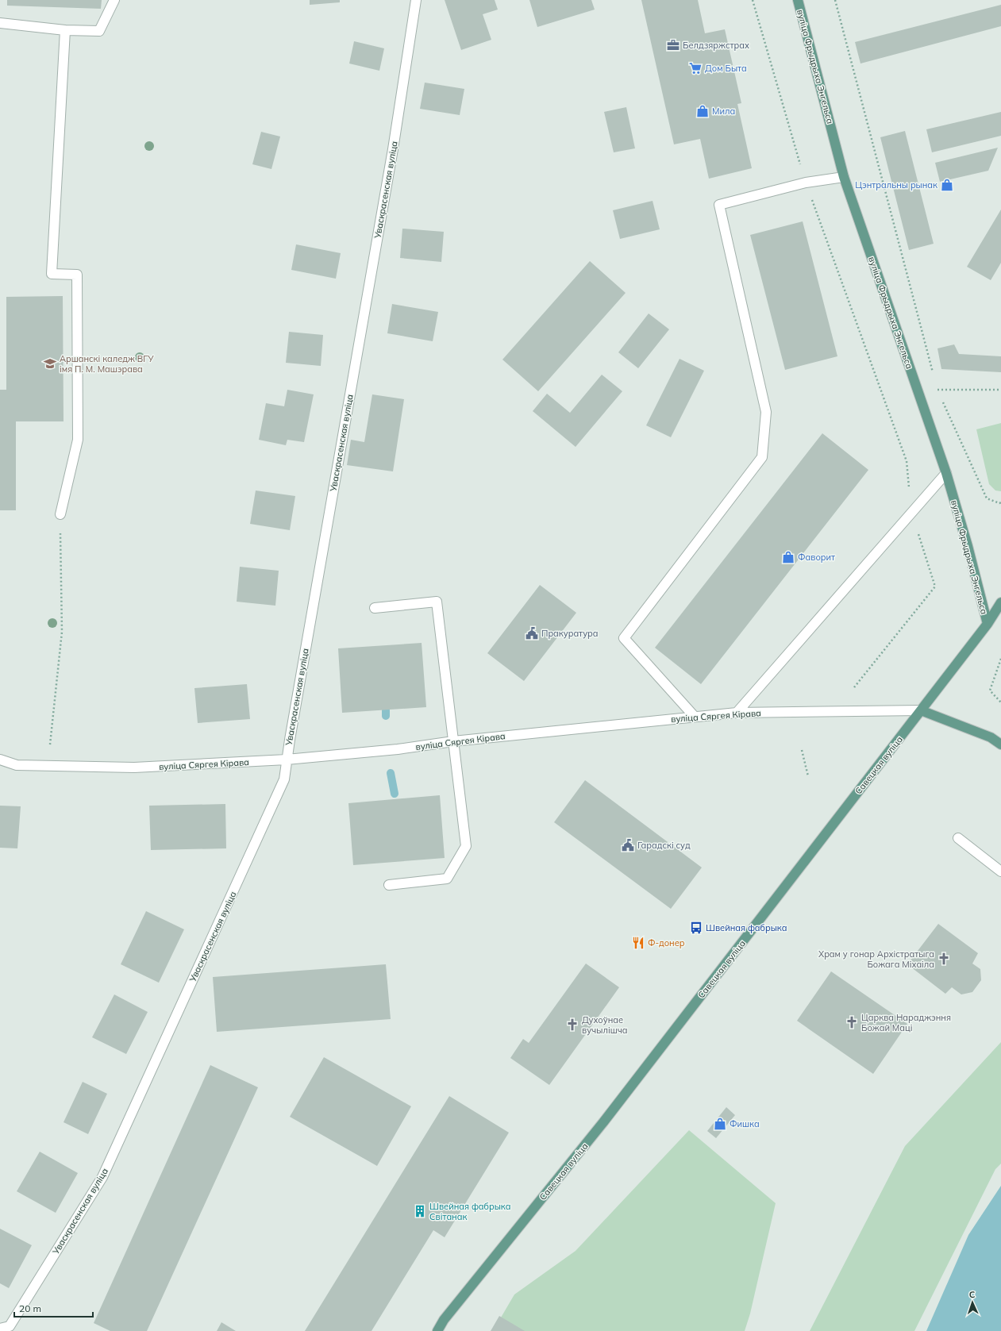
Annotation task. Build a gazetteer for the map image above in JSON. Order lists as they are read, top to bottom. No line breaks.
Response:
{"streets":{"main road":["вуліца Фрыдрыха Энгельса","Савецкая вуліца"],"street":["Уваскрасенская вуліца","вуліца Сяргея Кірава"]},"crossings":[["вуліца Фрыдрыха Энгельса","Савецкая вуліца"],["Уваскрасенская вуліца","вуліца Сяргея Кірава"],["вуліца Сяргея Кірава","Савецкая вуліца"]],"places":{"office":["Белдзяржстрах"],"supermarket":["Дом Быта"],"shop":["Мила","Цэнтральны рынак","Фаворит","Фишка"],"school or university":["Аршанскі каледж ВГУ імя П. М. Машэрава"],"public building":["Пракуратура","Гарадскі суд"],"bus stop":["Швейная фабрыка"],"restaurant":["Ф-донер"],"church":["Храм у гонар Архістратыга Божага Міхаіла","Царква Нараджэння Божай Маці","Духоўнае вучылішча"],"building":["Швейная фабрыка Світанак"]},"scale_bar":"20 m","north":"top"}
